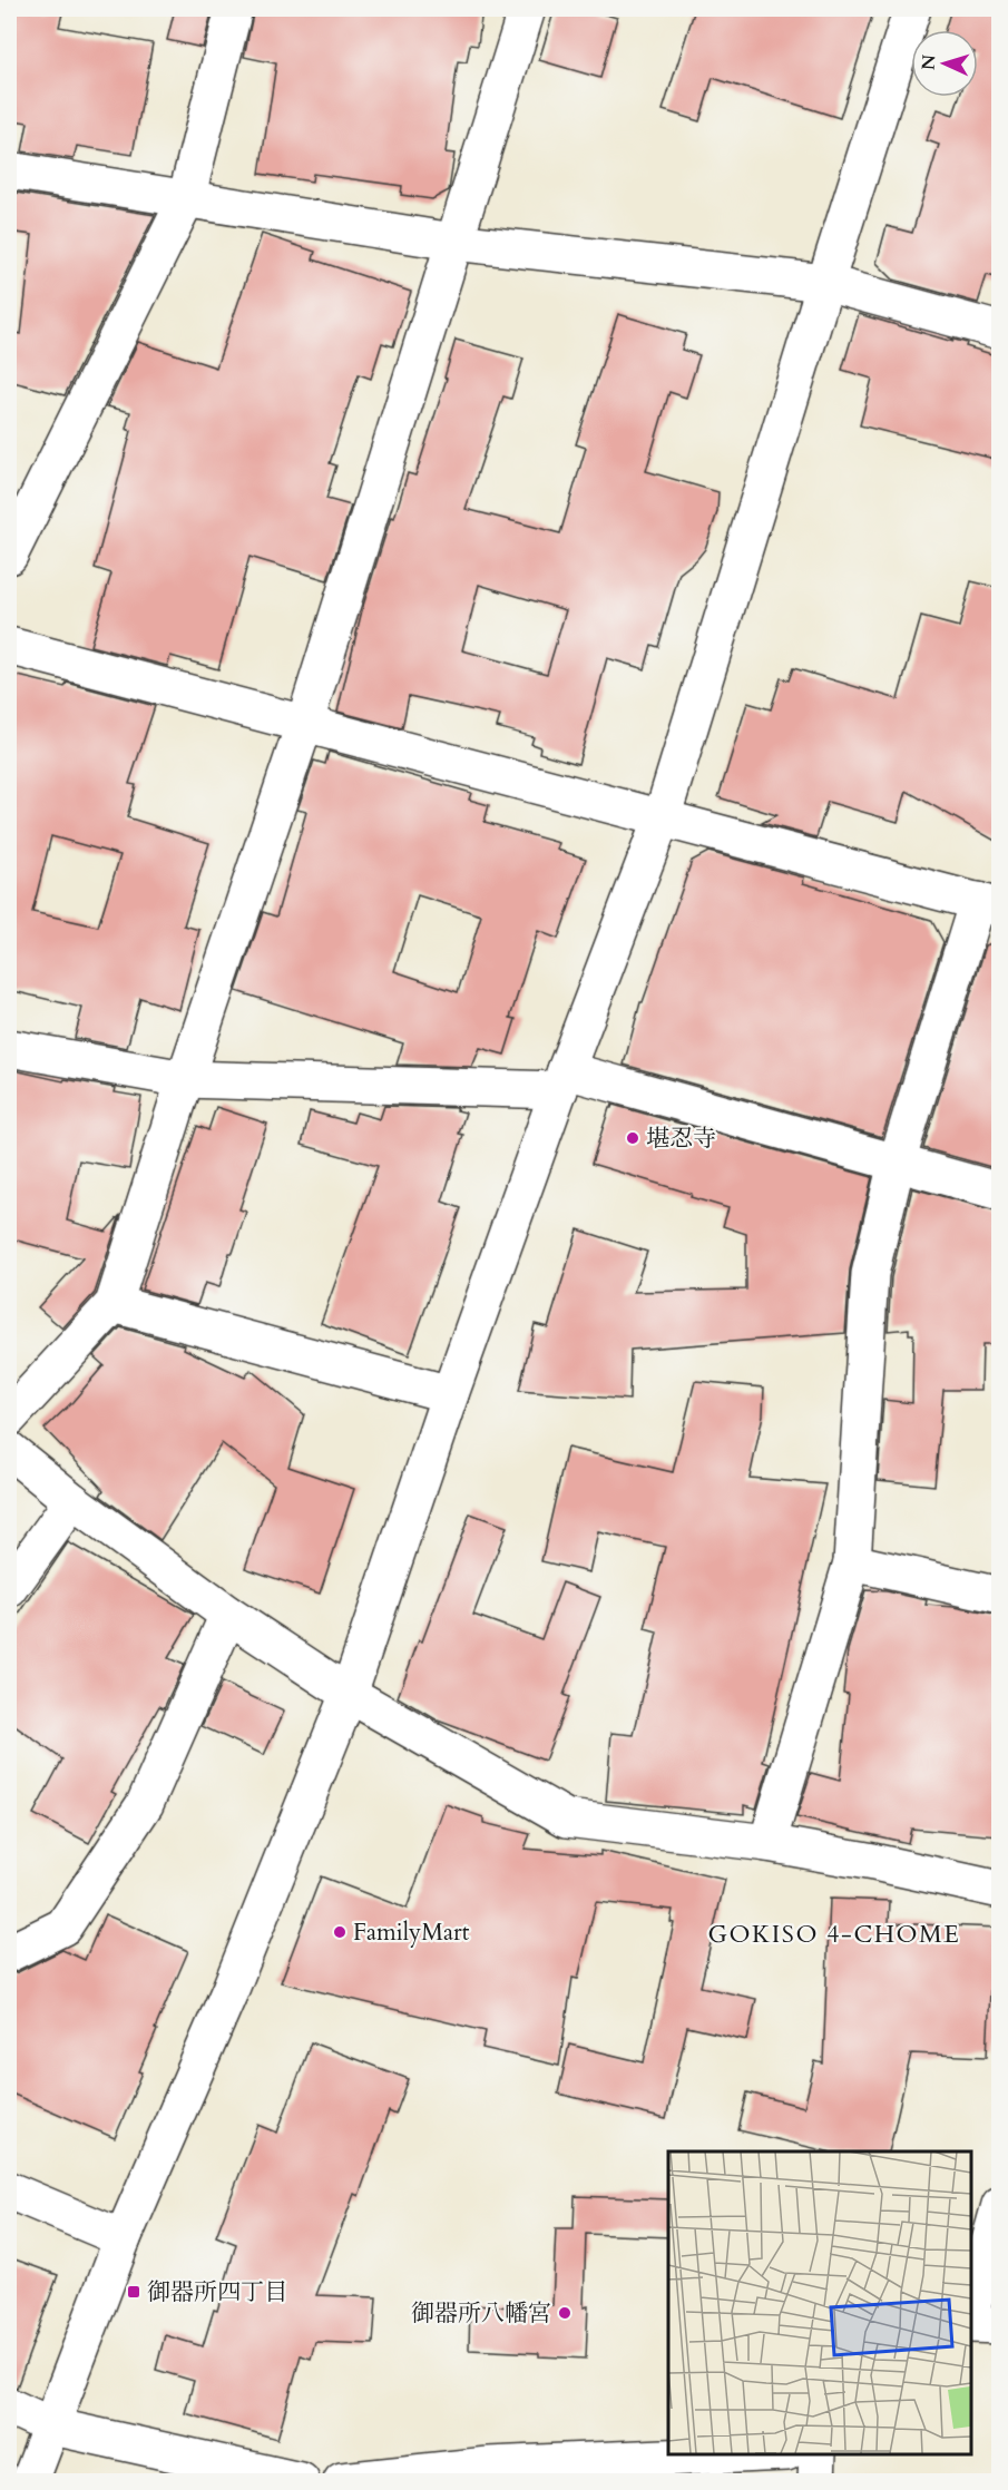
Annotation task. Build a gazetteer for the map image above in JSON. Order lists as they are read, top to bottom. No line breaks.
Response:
{"districts":["GOKISO 4-CHOME"],"places":{"other":["堪忍寺","FamilyMart","御器所八幡宮"],"transit":["御器所四丁目"]},"north":"left"}
